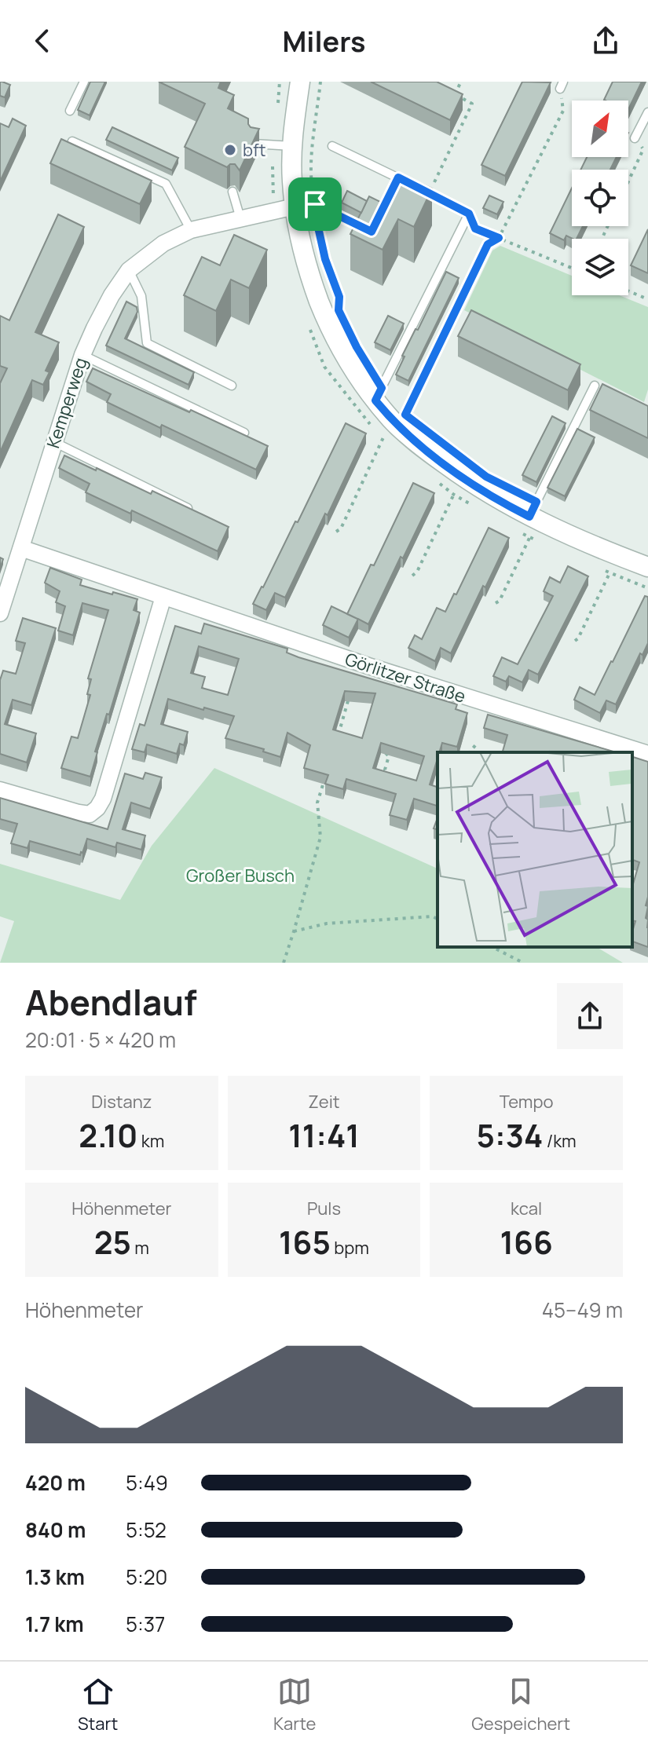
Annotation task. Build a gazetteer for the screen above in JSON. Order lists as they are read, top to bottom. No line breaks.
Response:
{"streets":{"street":["Kemperweg","Görlitzer Straße"]},"crossings":[["Kemperweg","Görlitzer Straße"]],"parks":["Großer Busch"],"places":["bft"],"north":"top right","page":{"header":"Milers","heading":["Abendlauf","20:01 · 5 × 420 m"],"stats":[["Distanz","2.10 km"],["Zeit","11:41"],["Tempo","5:34 /km"],["Höhenmeter","25 m"],["Puls","165 bpm"],["kcal","166"]],"chart":["Höhenmeter","45–49 m"],"list":[{"name":"420 m","note":"5:49"},{"name":"840 m","note":"5:52"},{"name":"1.3 km","note":"5:20"},{"name":"1.7 km","note":"5:37"}],"tabs":["Start","Karte","Gespeichert"]}}
